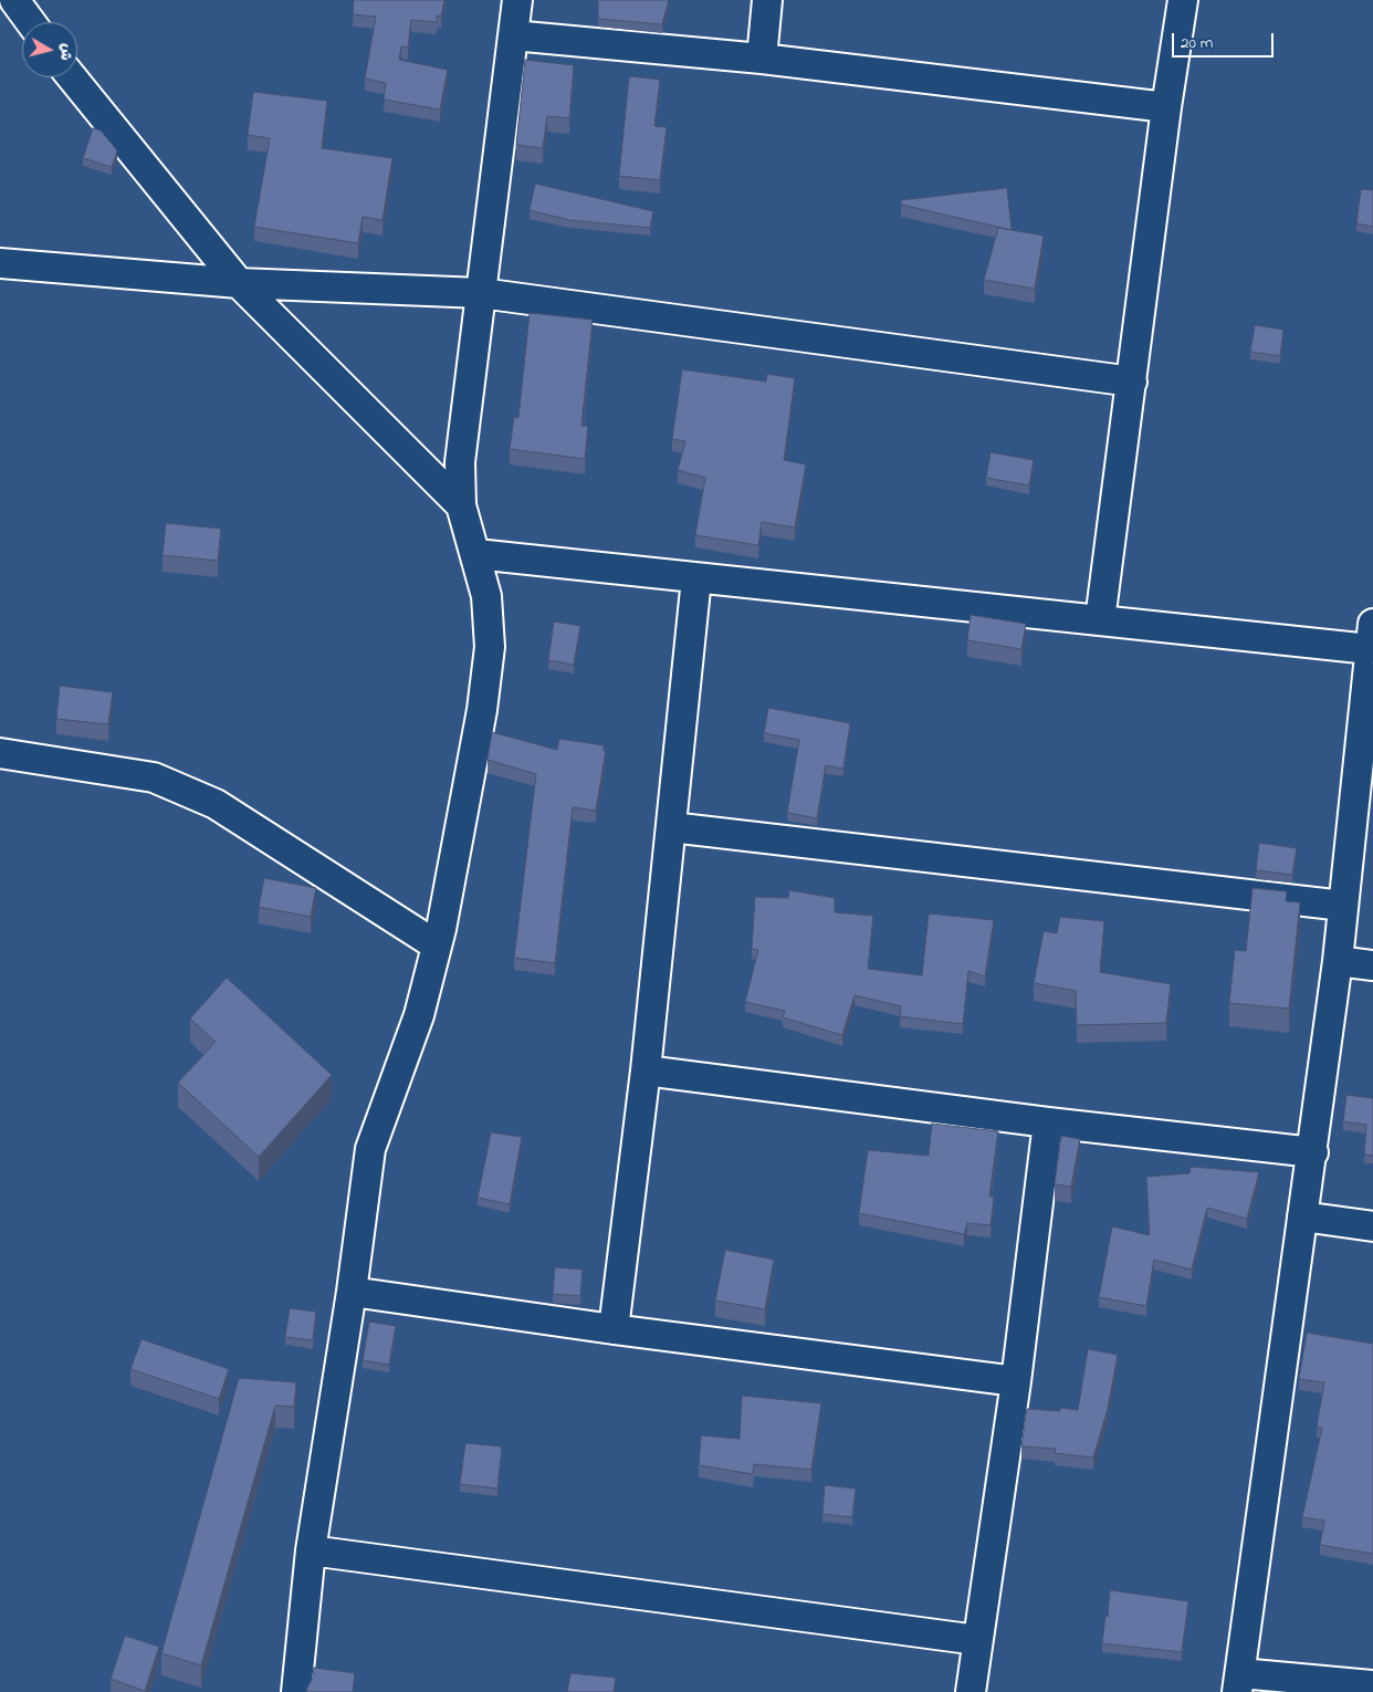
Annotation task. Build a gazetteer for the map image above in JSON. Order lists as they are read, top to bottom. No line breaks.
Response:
{"scale_bar":"20 m","north":"right"}
